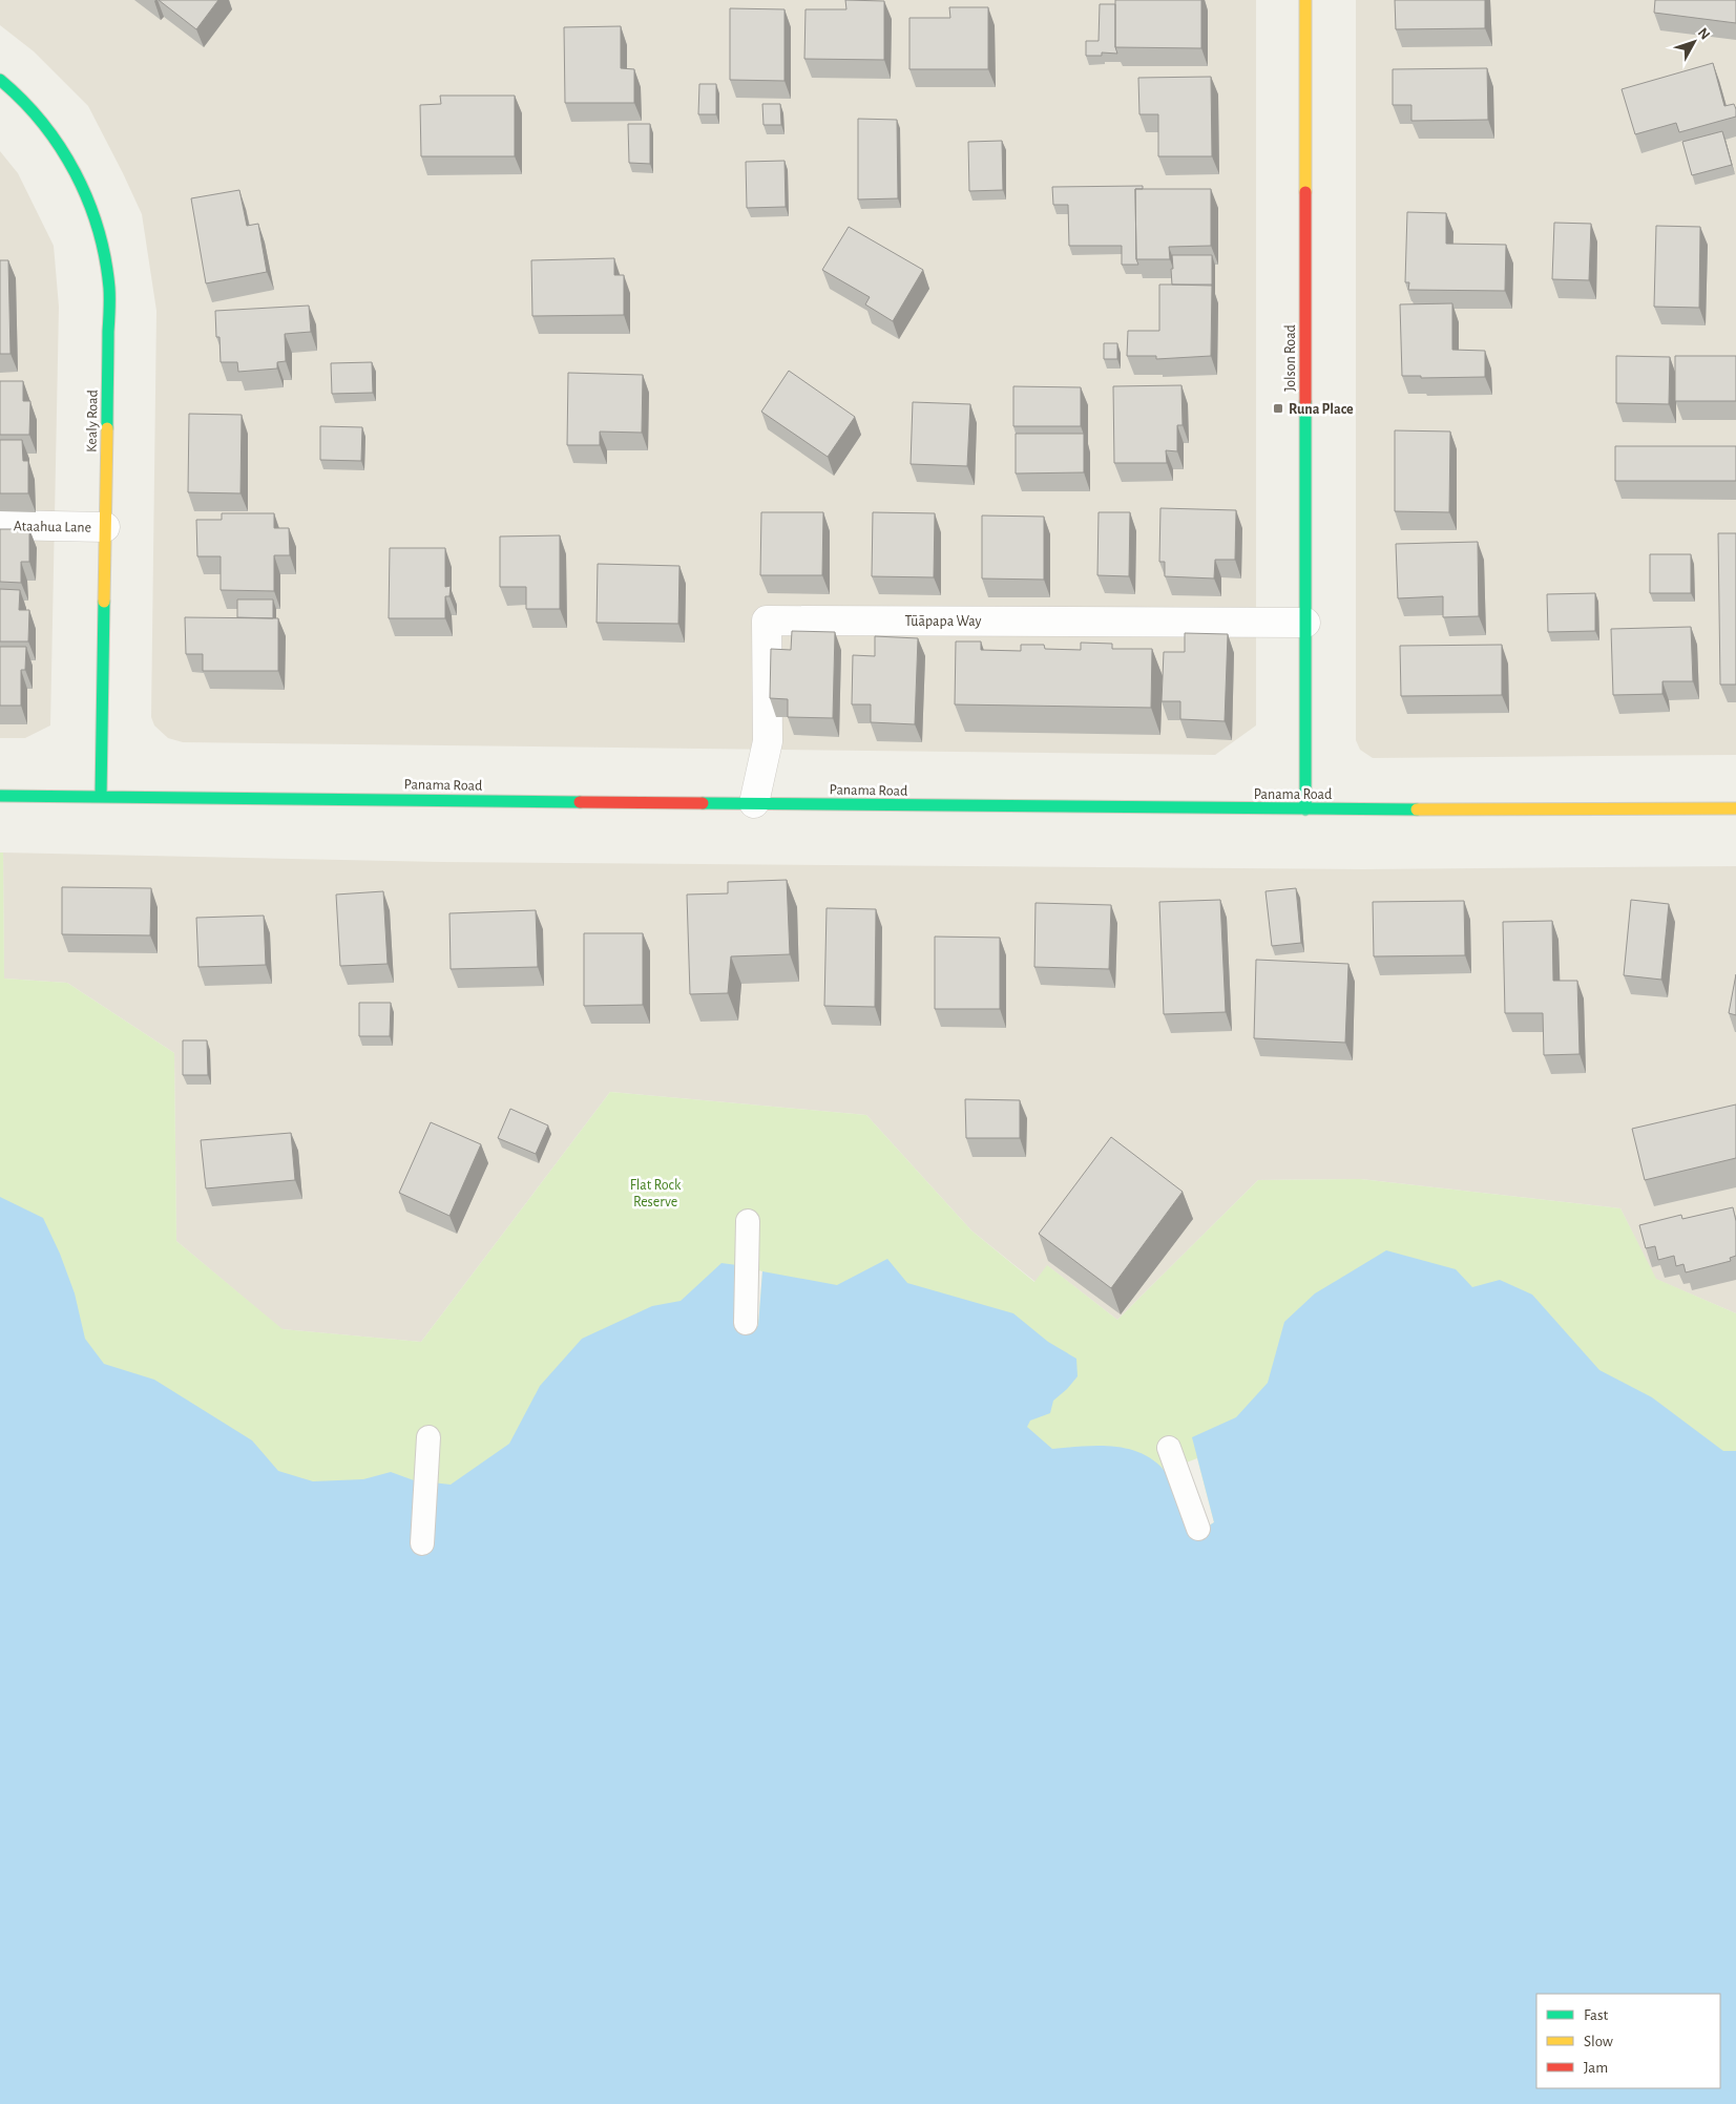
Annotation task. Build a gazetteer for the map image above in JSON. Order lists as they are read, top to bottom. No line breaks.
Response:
{"streets":{"street":["Jolson Road","Kealy Road","Ataahua Lane","Tūāpapa Way","Panama Road"]},"crossings":[["Jolson Road","Tūāpapa Way"],["Jolson Road","Panama Road"],["Kealy Road","Ataahua Lane"],["Kealy Road","Panama Road"],["Tūāpapa Way","Panama Road"]],"parks":["Flat Rock Reserve"],"places":{"transit":["Runa Place"]},"legend":["Fast","Slow","Jam"],"north":"top right"}
